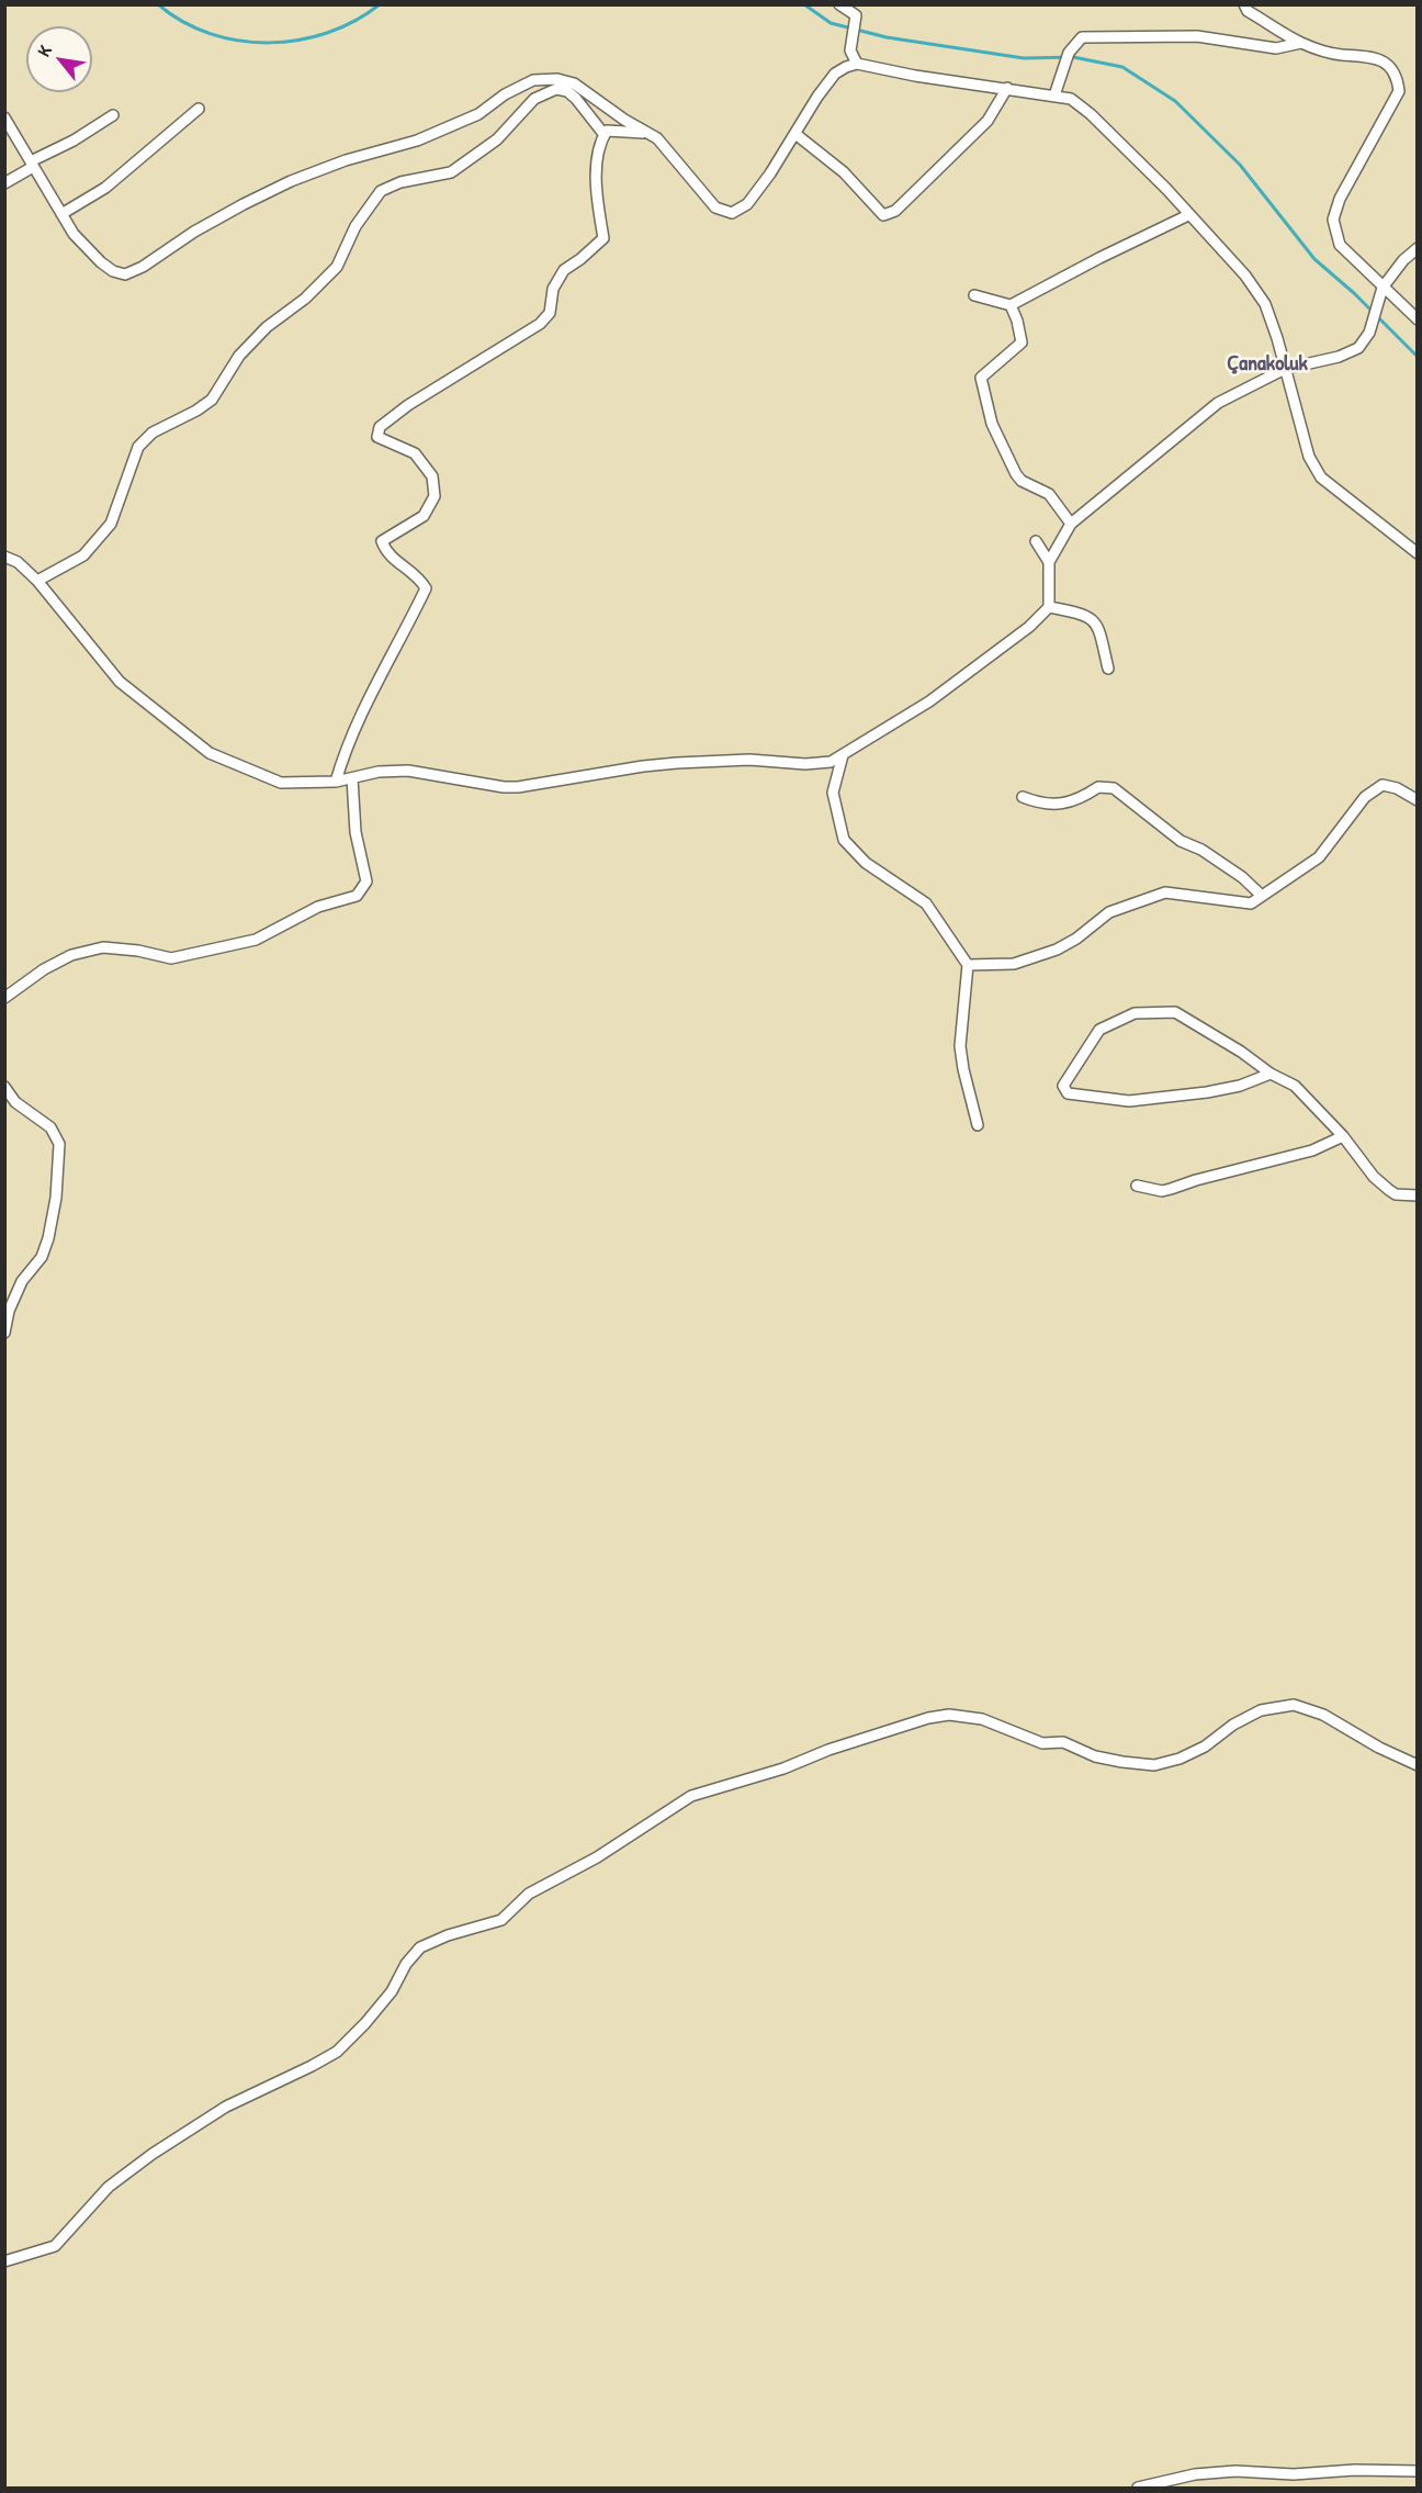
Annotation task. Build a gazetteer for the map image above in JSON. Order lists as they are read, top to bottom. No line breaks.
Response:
{"districts":["Çanakoluk"],"north":"top left"}
